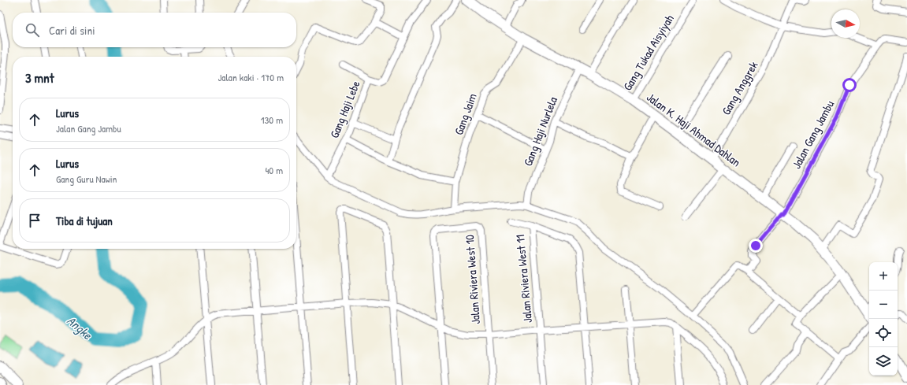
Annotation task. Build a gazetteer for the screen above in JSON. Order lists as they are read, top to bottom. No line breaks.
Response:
{"streets":{"main road":["Jalan K. Haji Ahmad Dahlan"],"street":["Gang Tukad Aisyiyah","Gang Anggrek","Gang Haji Lebe","Gang Jaim","Gang Haji Nurlela","Jalan Gang Jambu","Jalan Riviera West 11","Jalan Riviera West 10"]},"crossings":[["Gang Tukad Aisyiyah","Jalan K. Haji Ahmad Dahlan"],["Gang Anggrek","Jalan K. Haji Ahmad Dahlan"],["Gang Jaim","Jalan K. Haji Ahmad Dahlan"],["Jalan K. Haji Ahmad Dahlan","Gang Haji Nurlela"],["Jalan K. Haji Ahmad Dahlan","Jalan Gang Jambu"]],"water":["Angke"],"north":"right","page":{"search":"Cari di sini","heading":["3 mnt","Jalan kaki · 170 m"],"list":[["Lurus","Jalan Gang Jambu","130 m"],["Lurus","Gang Guru Nawin","40 m"],"Tiba di tujuan"],"map_buttons":["+","−"]}}
